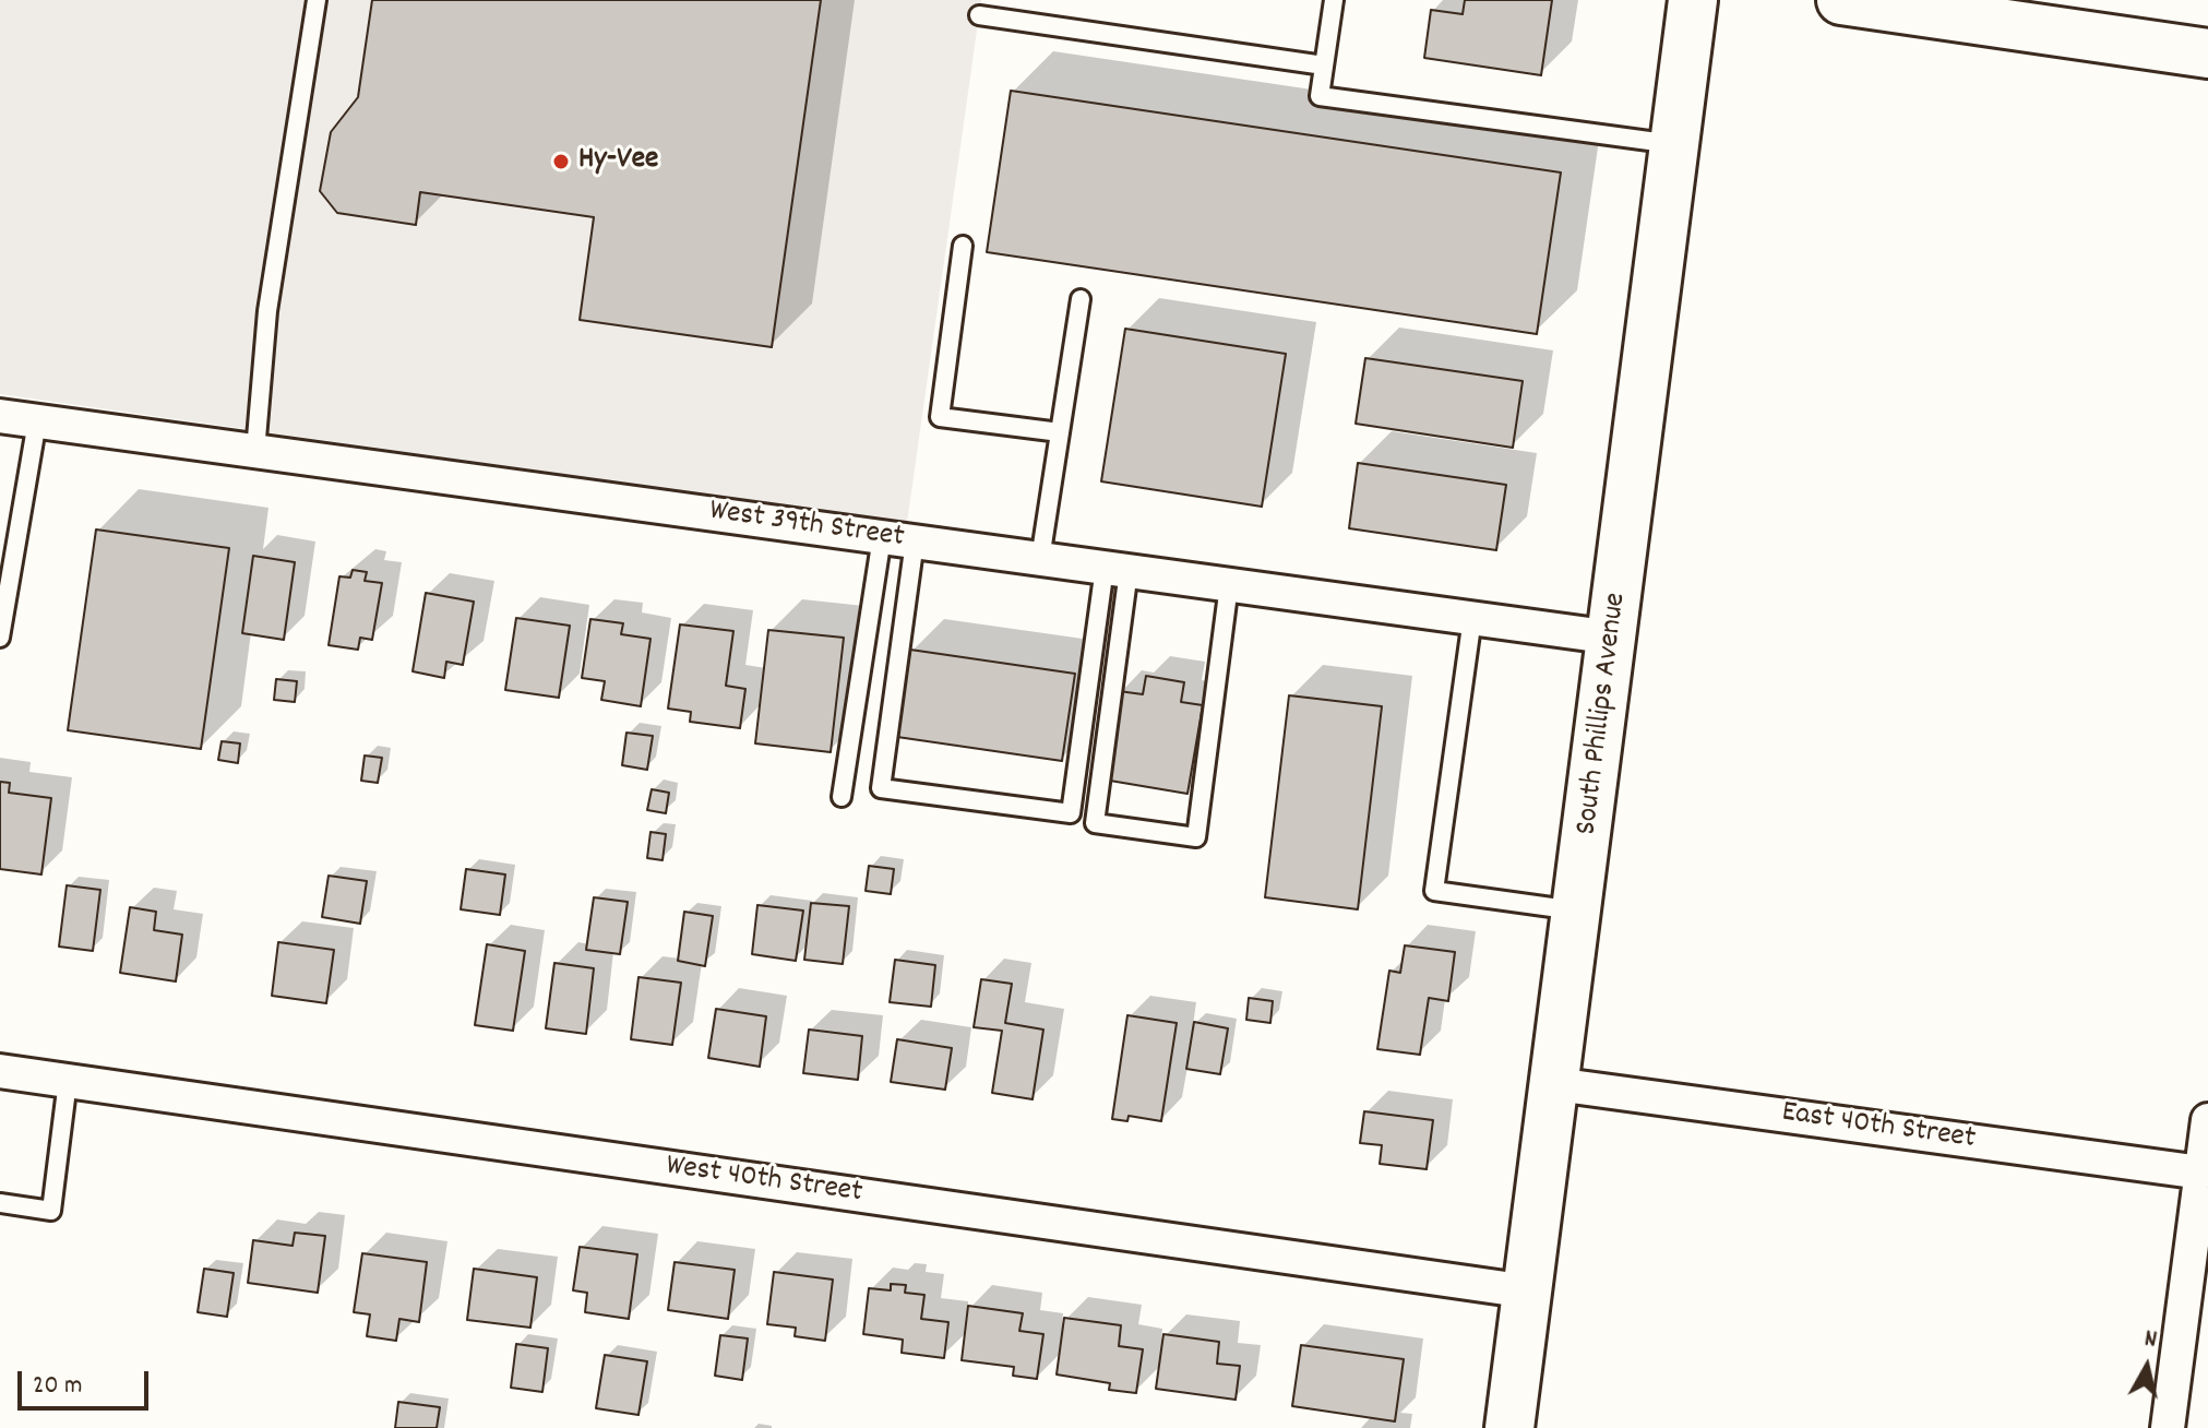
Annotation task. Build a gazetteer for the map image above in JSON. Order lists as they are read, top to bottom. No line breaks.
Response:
{"streets":{"street":["West 39th Street","South Phillips Avenue","East 40th Street","West 40th Street"]},"crossings":[["West 39th Street","South Phillips Avenue"],["South Phillips Avenue","East 40th Street"],["South Phillips Avenue","West 40th Street"]],"places":["Hy-Vee"],"scale_bar":"20 m","north":"top"}
